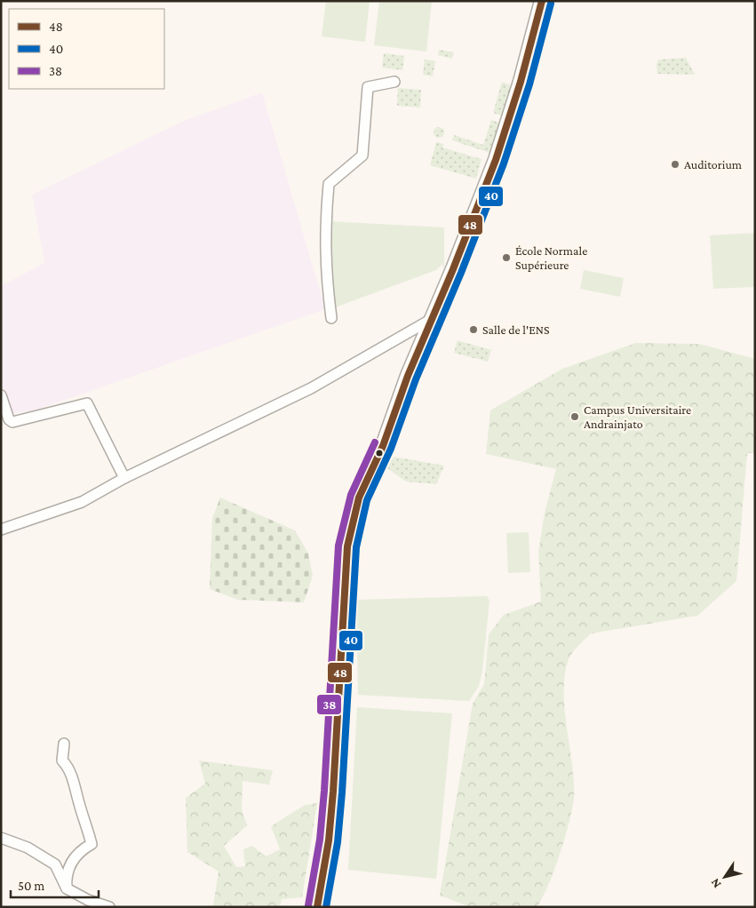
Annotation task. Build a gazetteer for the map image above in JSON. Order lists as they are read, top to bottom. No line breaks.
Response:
{"places":["Auditorium","École Normale Supérieure","Salle de l'ENS","Campus Universitaire Andrainjato"],"lines":["transit line 48","transit line 40","transit line 38"],"legend":["48","40","38"],"scale_bar":"50 m","north":"bottom left"}
